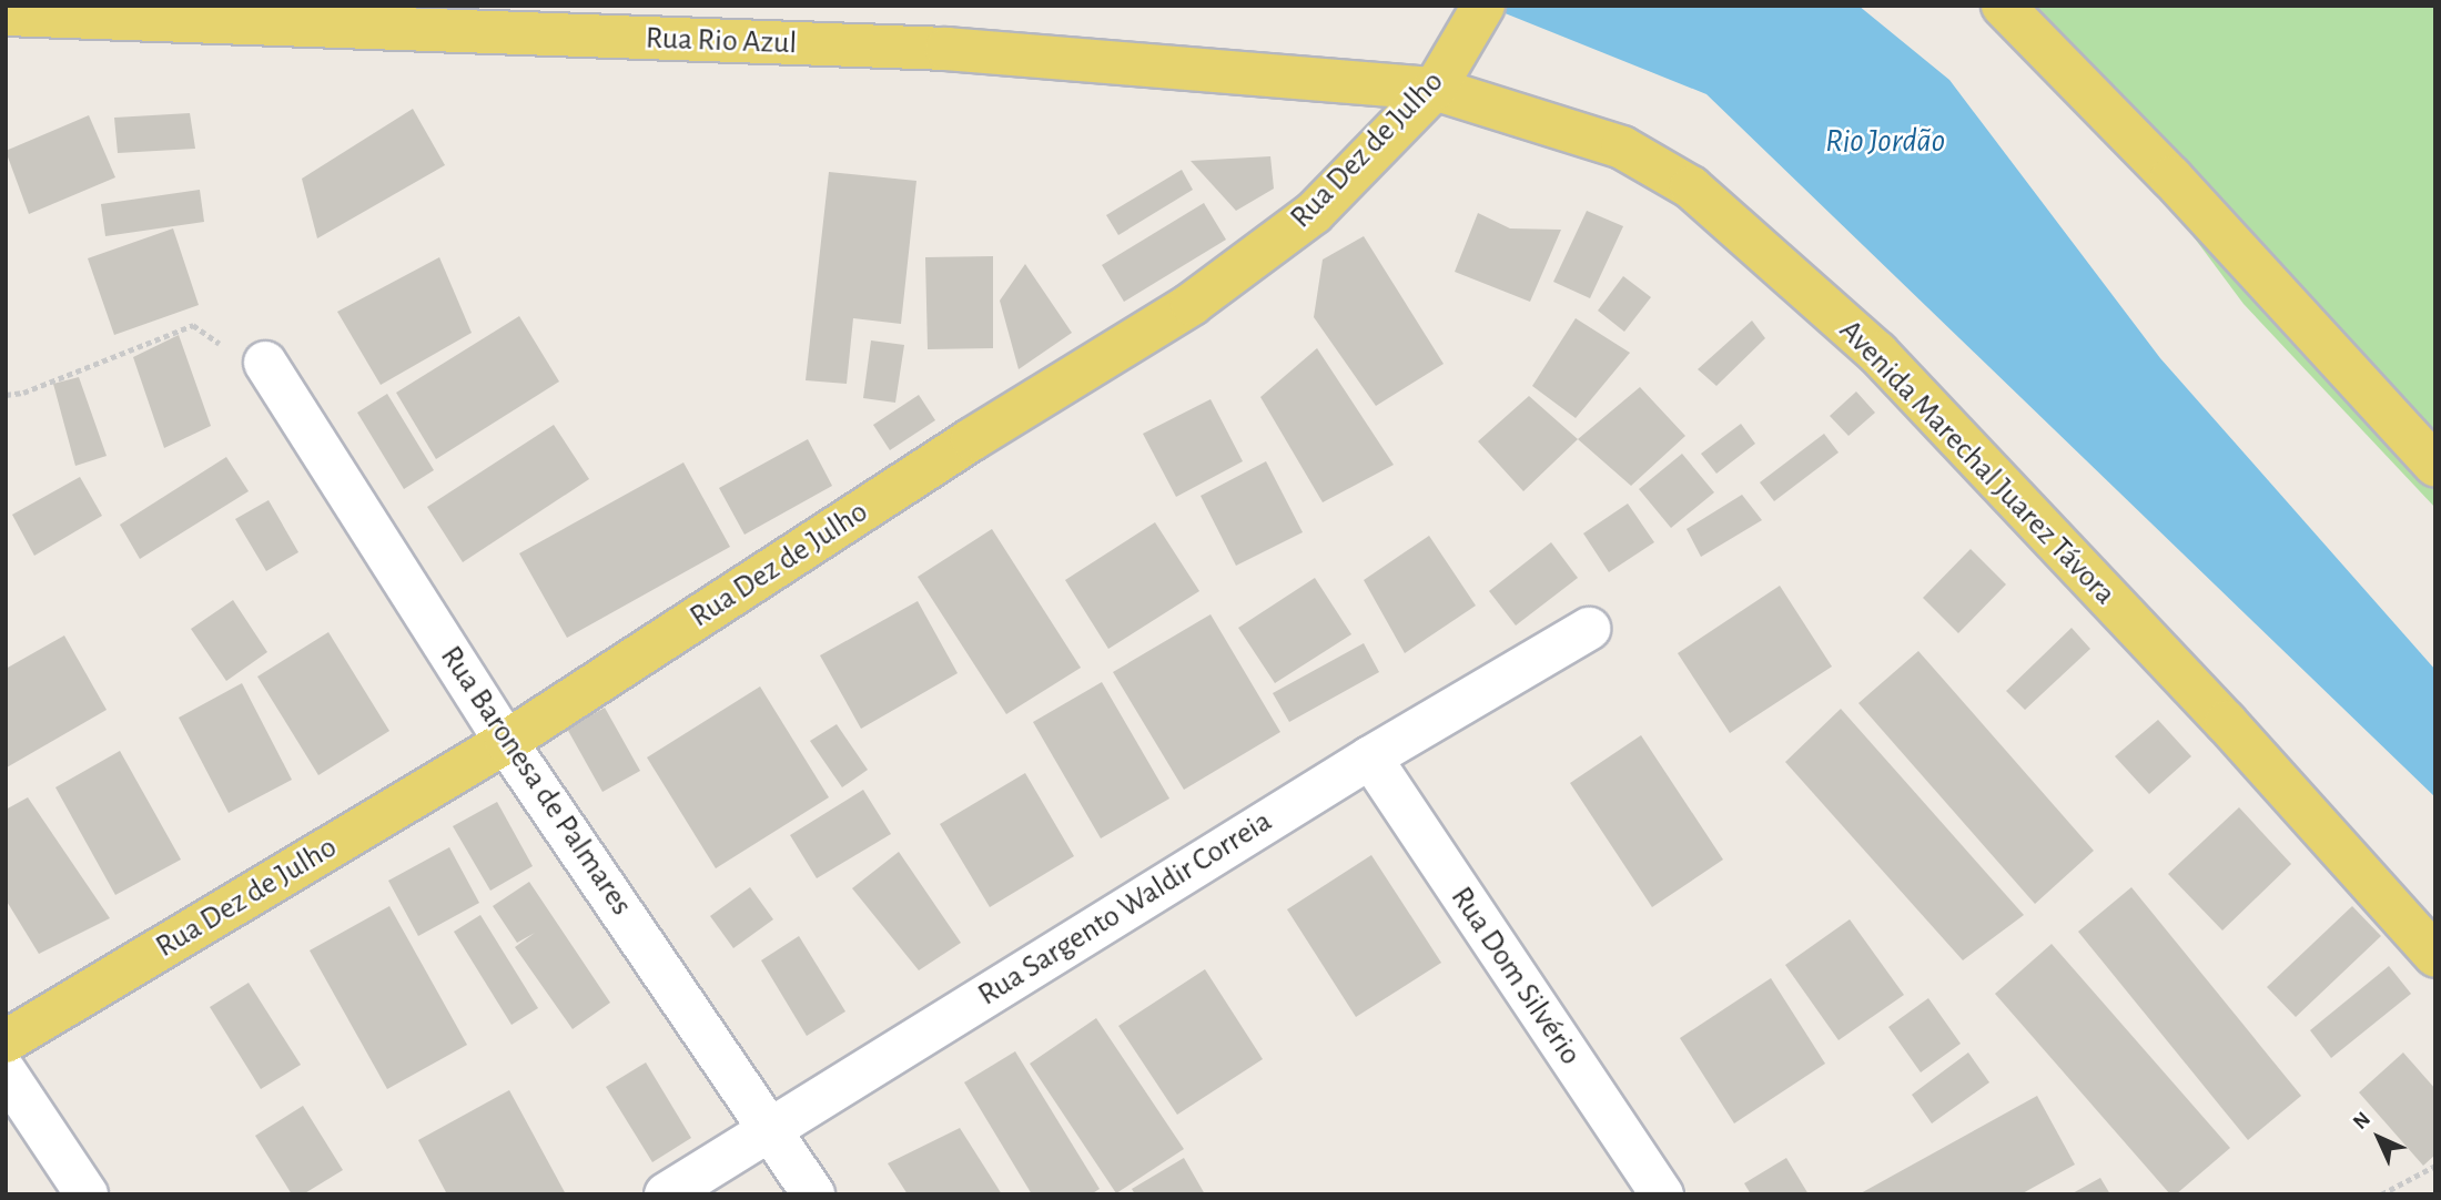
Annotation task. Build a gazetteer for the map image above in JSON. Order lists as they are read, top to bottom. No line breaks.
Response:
{"streets":{"main road":["Rua Rio Azul","Rua Dez de Julho","Avenida Marechal Juarez Távora"],"street":["Rua Baronesa de Palmares","Rua Sargento Waldir Correia","Rua Dom Silvério"]},"crossings":[["Rua Rio Azul","Rua Dez de Julho"],["Rua Rio Azul","Avenida Marechal Juarez Távora"],["Rua Dez de Julho","Avenida Marechal Juarez Távora"],["Rua Dez de Julho","Rua Baronesa de Palmares"],["Rua Baronesa de Palmares","Rua Sargento Waldir Correia"],["Rua Sargento Waldir Correia","Rua Dom Silvério"]],"water":["Rio Jordão"],"north":"top left"}
